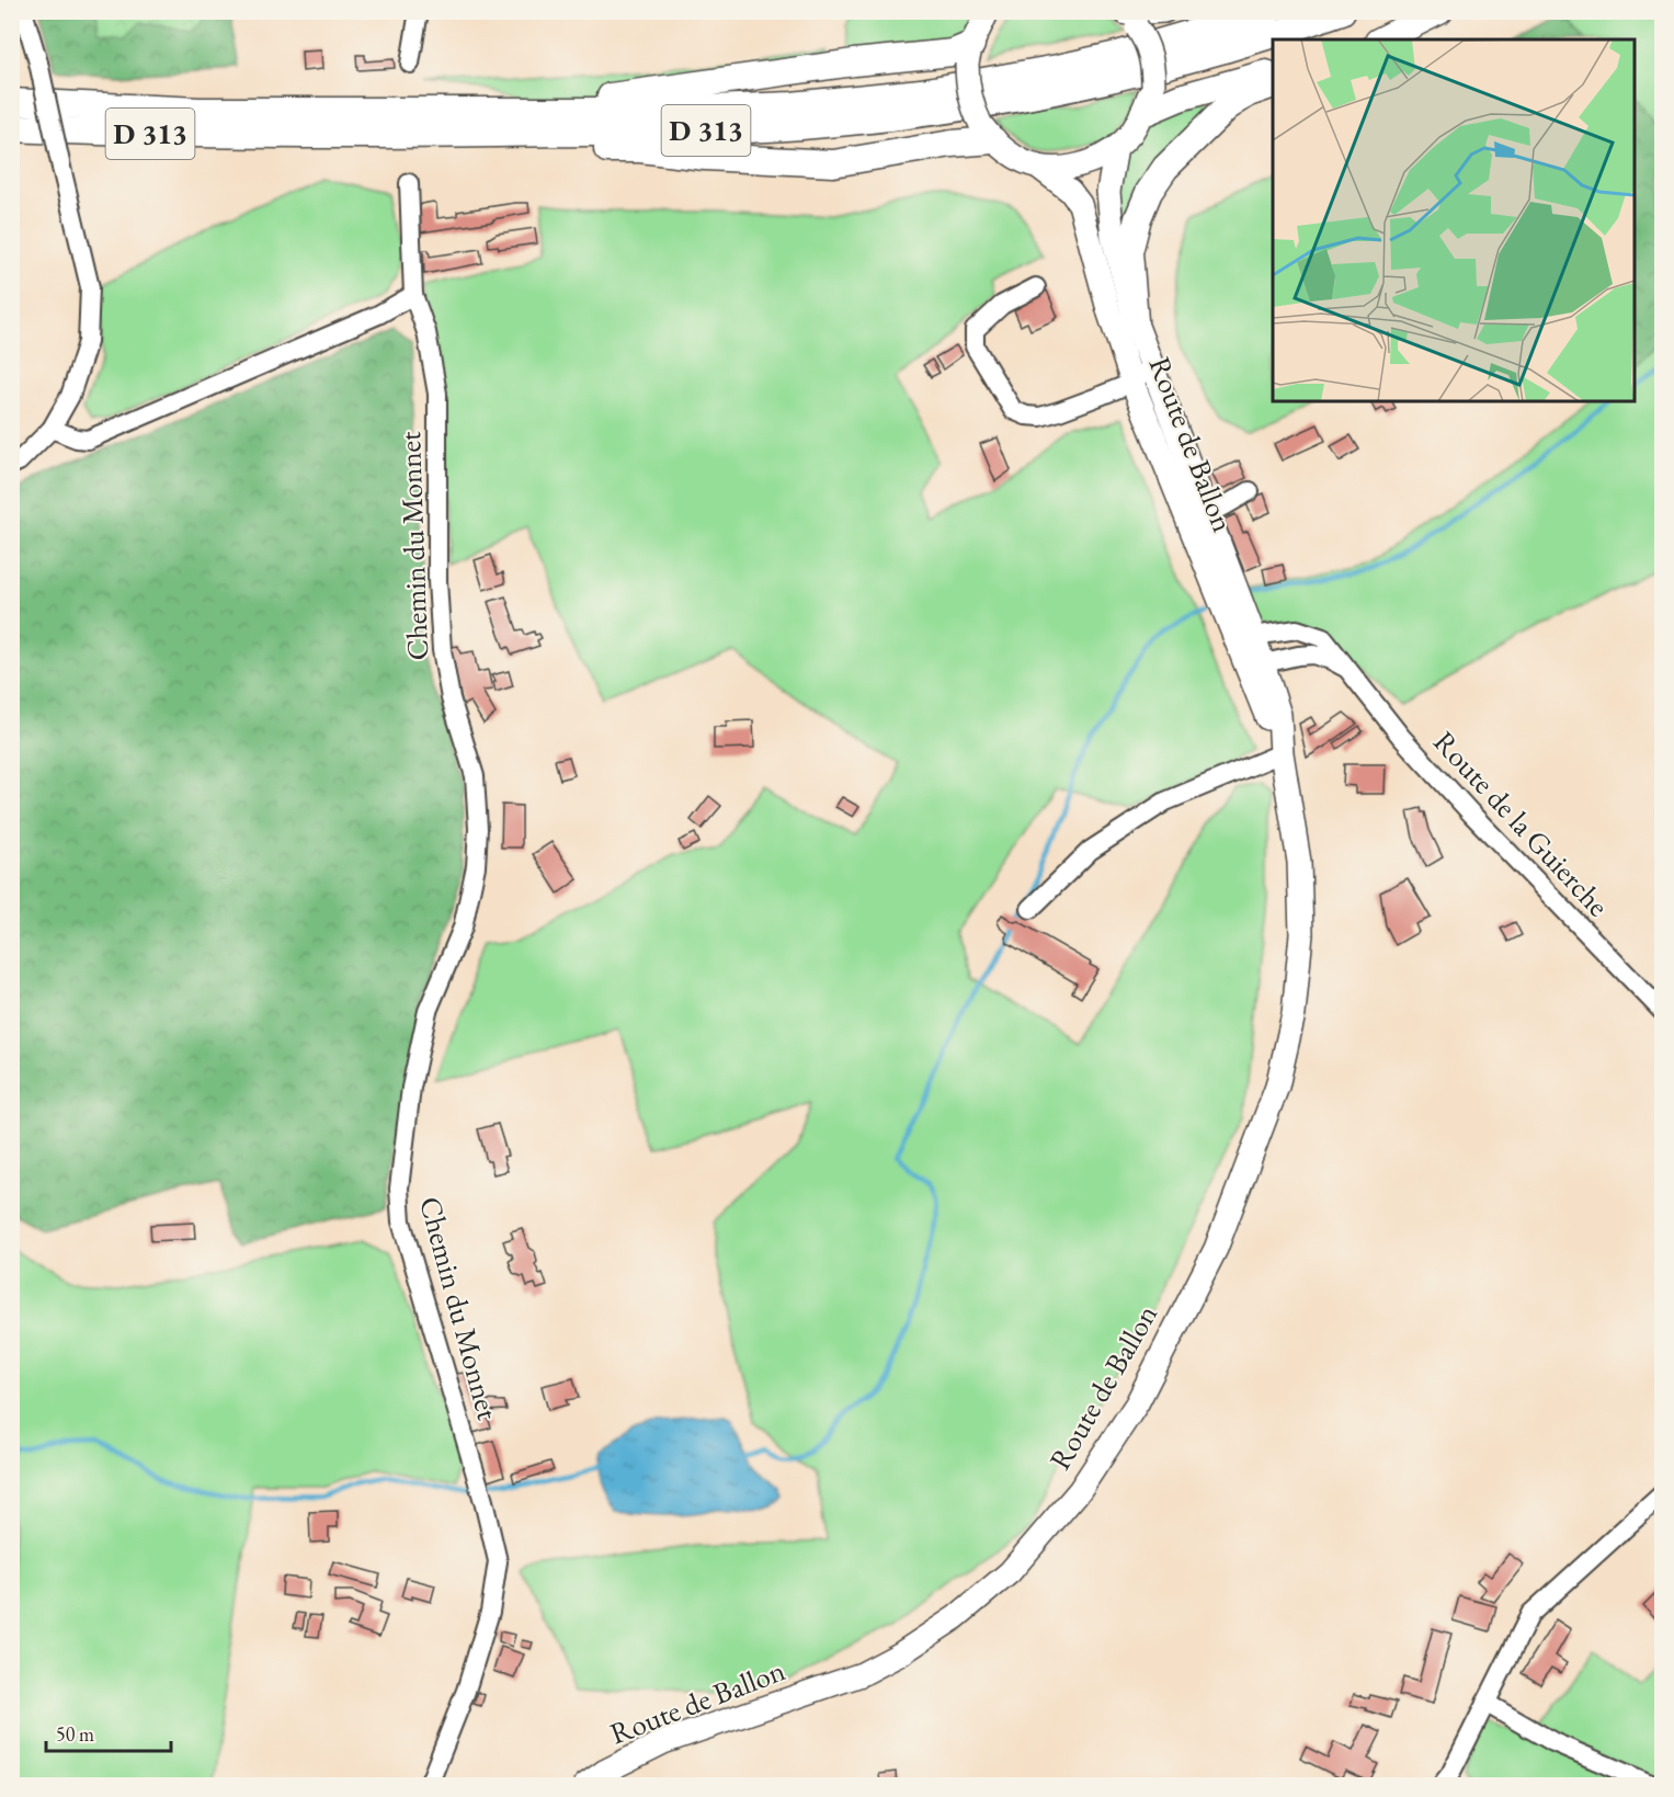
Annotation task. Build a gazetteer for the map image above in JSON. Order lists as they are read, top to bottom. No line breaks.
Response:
{"streets":{"highway":["D 313"],"main road":["Route de Ballon"],"street":["Chemin du Monnet","Route de la Guierche"]},"crossings":[["Route de Ballon","Route de la Guierche"]],"scale_bar":"50 m"}
